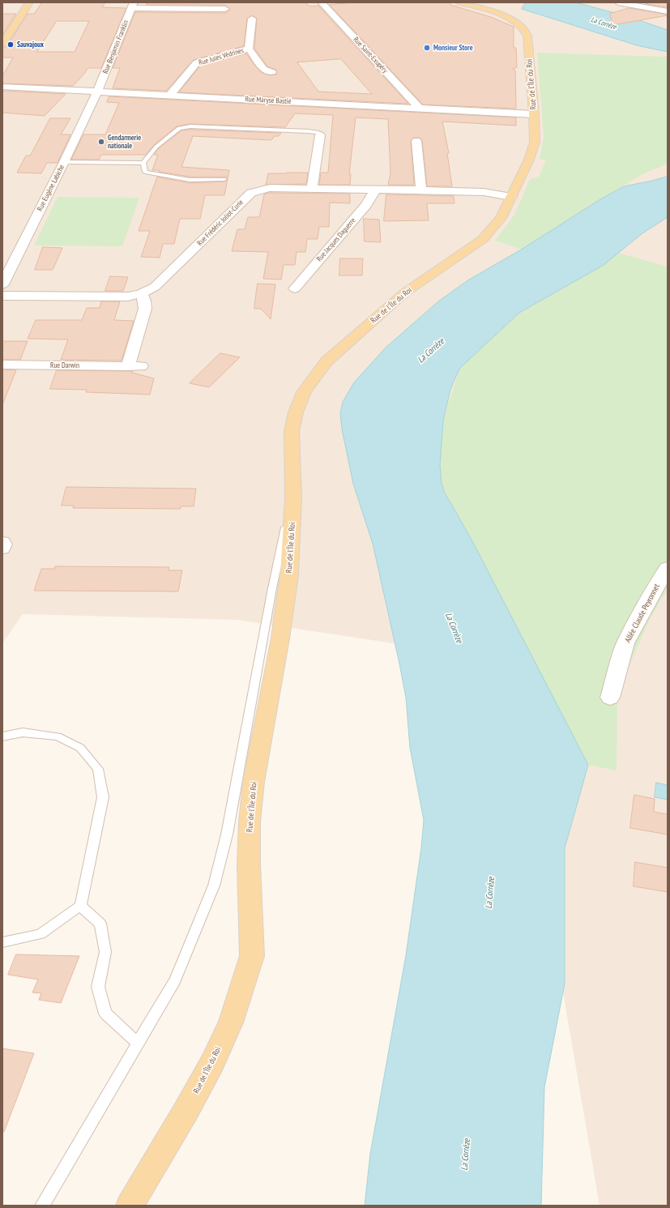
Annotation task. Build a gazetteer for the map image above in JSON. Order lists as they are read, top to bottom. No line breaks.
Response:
{"streets":{"main road":["Rue de l'Île du Roi"],"street":["Rue Benjamin Franklin","Rue Saint-Exupéry","Rue Jules Védrines","Rue Maryse Bastié","Rue Eugène Labiche","Rue Frédéric Joliot-Curie","Rue Jacques Daguerre","Rue Darwin","Allée Claude Peyronnet"]},"crossings":[["Rue Benjamin Franklin","Rue Maryse Bastié"],["Rue Benjamin Franklin","Rue Eugène Labiche"],["Rue Saint-Exupéry","Rue Maryse Bastié"],["Rue Jules Védrines","Rue Maryse Bastié"],["Rue de l'Île du Roi","Rue Maryse Bastié"],["Rue de l'Île du Roi","Rue Frédéric Joliot-Curie"],["Rue Maryse Bastié","Rue Eugène Labiche"],["Rue Frédéric Joliot-Curie","Rue Jacques Daguerre"],["Rue Frédéric Joliot-Curie","Rue Darwin"]],"water":["La Corrèze"],"places":["Sauvajoux","Monsieur Store","Gendarmerie nationale"]}
